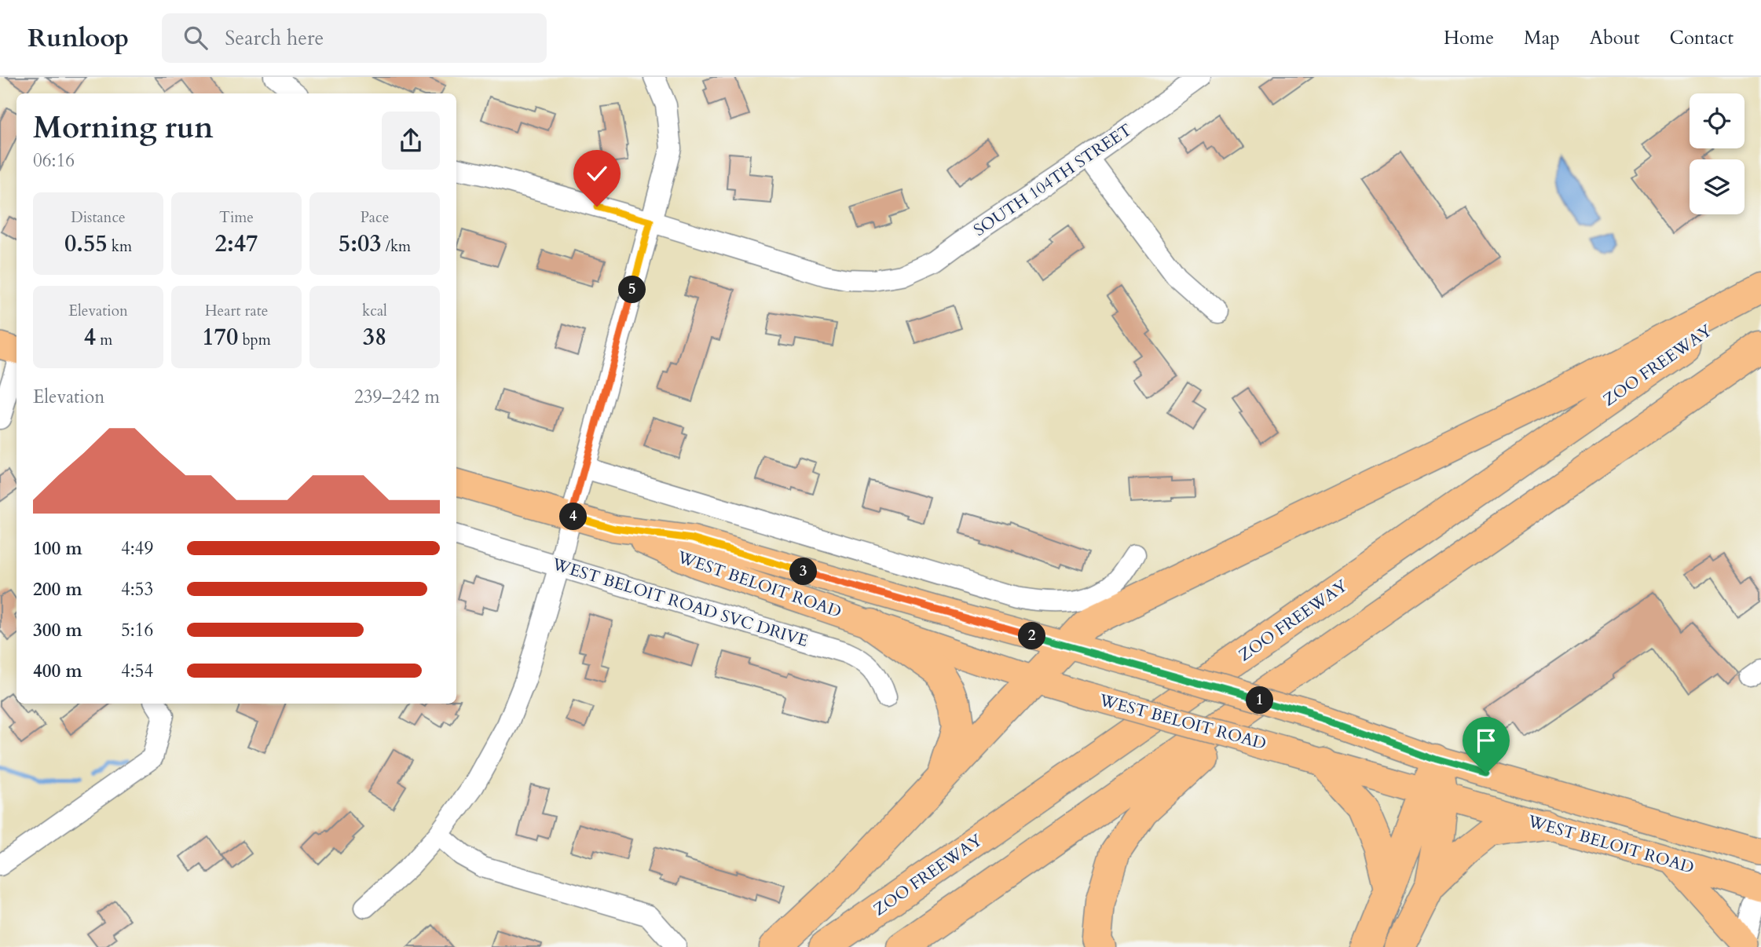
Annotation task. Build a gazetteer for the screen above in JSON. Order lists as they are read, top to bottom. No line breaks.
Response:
{"streets":{"highway":["ZOO FREEWAY"],"main road":["WEST BELOIT ROAD"],"street":["SOUTH 104TH STREET","WEST BELOIT ROAD SVC DRIVE"]},"page":{"header":"Runloop","search":"Search here","nav":["Home","Map","About","Contact"],"heading":["Morning run","06:16"],"stats":[["Distance","0.55 km"],["Time","2:47"],["Pace","5:03 /km"],["Elevation","4 m"],["Heart rate","170 bpm"],["kcal","38"]],"pins":["5","4","3","2","1"],"chart":["Elevation","239–242 m"],"list":[{"name":"100 m","note":"4:49"},{"name":"200 m","note":"4:53"},{"name":"300 m","note":"5:16"},{"name":"400 m","note":"4:54"}]}}
